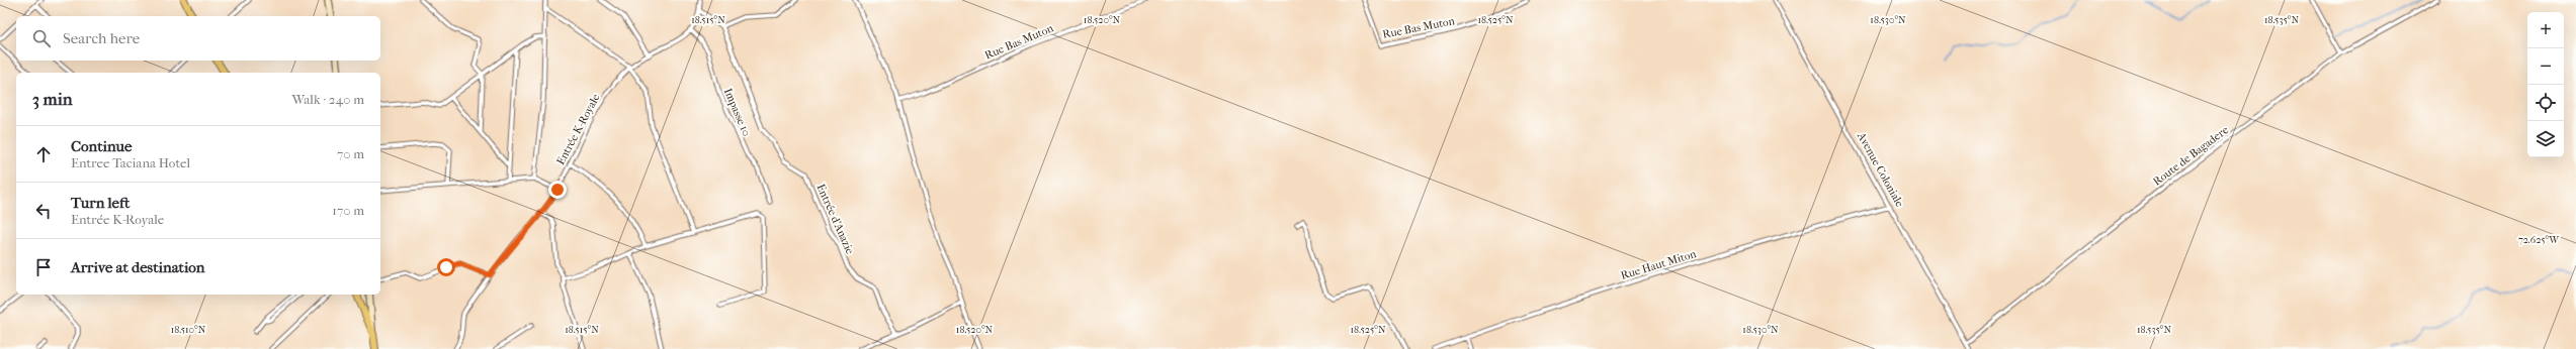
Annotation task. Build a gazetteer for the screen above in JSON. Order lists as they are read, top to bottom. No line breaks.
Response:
{"streets":{"street":["Rue Bas Muton","Impasse 10","Entrée K-Royale","Route de Bagadere","Avenue Coloniale","Entrée d'Anazie","Rue Haut Miton"]},"crossings":[["Impasse 10","Entrée K-Royale"],["Route de Bagadere","Avenue Coloniale"],["Avenue Coloniale","Rue Haut Miton"]],"page":{"map_buttons":["+","−"],"search":"Search here","heading":["3 min","Walk · 240 m"],"list":[["Continue","Entree Taciana Hotel","70 m"],["Turn left","Entrée K-Royale","170 m"],"Arrive at destination"]},"coordinates":["18.515°N","18.520°N","18.525°N","18.530°N","18.535°N","72.625°W","18.510°N"]}
